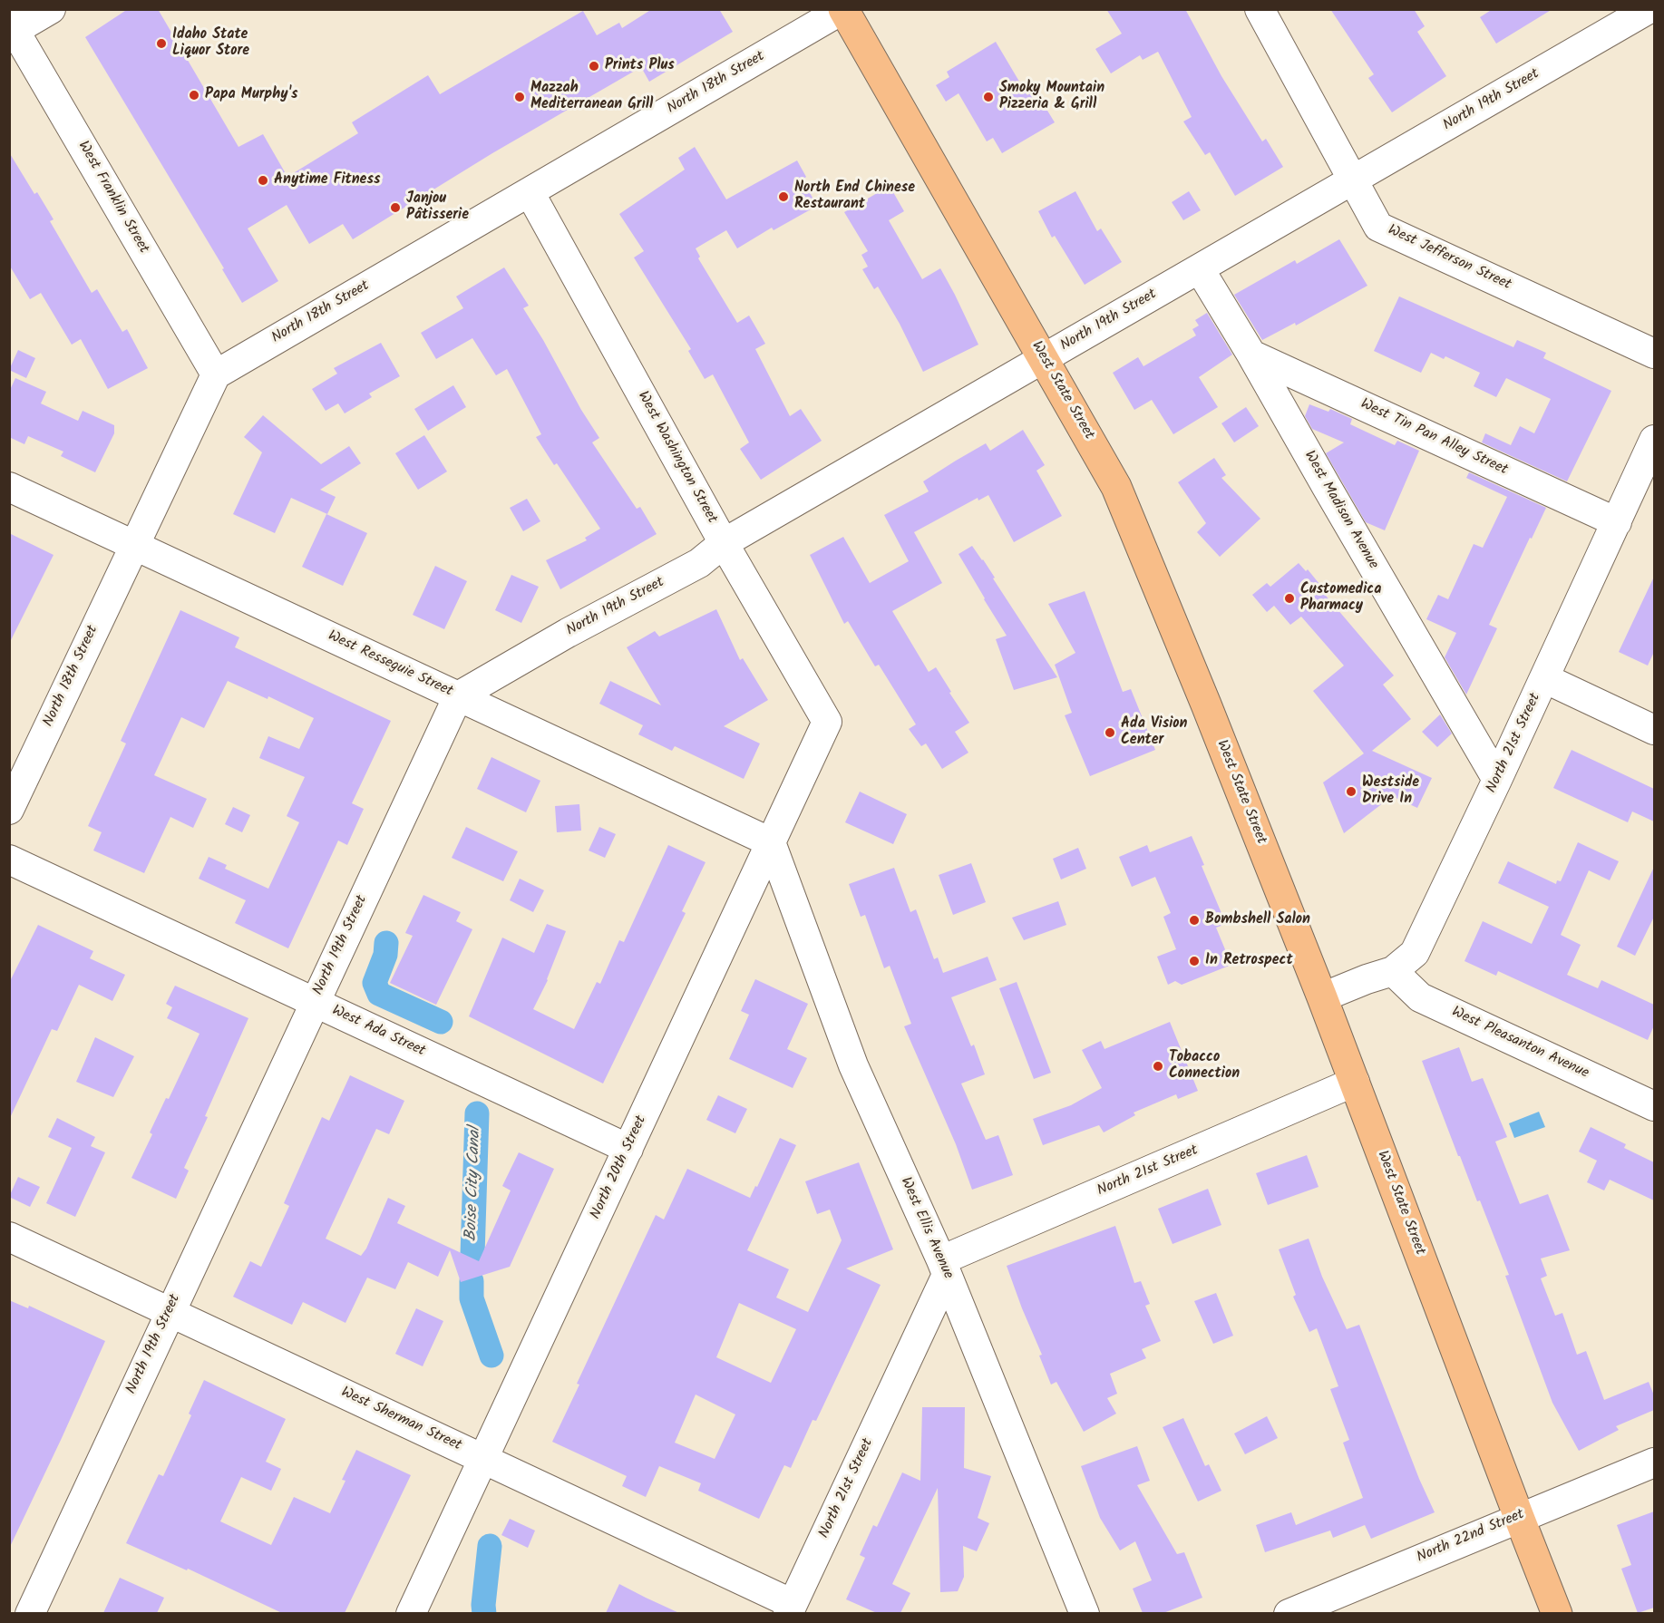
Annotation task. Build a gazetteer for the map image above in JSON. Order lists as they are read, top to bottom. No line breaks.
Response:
{"streets":{"main road":["West State Street"],"street":["North 18th Street","North 19th Street","West Franklin Street","West Jefferson Street","West Tin Pan Alley Street","West Washington Street","West Madison Avenue","West Resseguie Street","North 21st Street","West Ada Street","West Pleasanton Avenue","North 20th Street","West Ellis Avenue","West Sherman Street","North 22nd Street"]},"crossings":[["North 18th Street","West Franklin Street"],["North 18th Street","West State Street"],["North 18th Street","West Washington Street"],["North 18th Street","West Resseguie Street"],["North 19th Street","West Jefferson Street"],["North 19th Street","West State Street"],["North 19th Street","West Washington Street"],["North 19th Street","West Madison Avenue"],["North 19th Street","West Resseguie Street"],["North 19th Street","West Ada Street"],["North 19th Street","West Sherman Street"],["West State Street","North 21st Street"],["West State Street","North 22nd Street"],["West Tin Pan Alley Street","West Madison Avenue"],["West Tin Pan Alley Street","North 21st Street"],["West Washington Street","North 20th Street"],["West Madison Avenue","North 21st Street"],["West Resseguie Street","North 20th Street"],["West Resseguie Street","West Ellis Avenue"],["North 21st Street","West Pleasanton Avenue"],["North 21st Street","West Ellis Avenue"],["North 21st Street","West Sherman Street"],["West Ada Street","North 20th Street"],["North 20th Street","West Ellis Avenue"],["North 20th Street","West Sherman Street"]],"water":["Boise City Canal"],"places":["Idaho State Liquor Store","Prints Plus","Papa Murphy's","Mazzah Mediterranean Grill","Smoky Mountain Pizzeria & Grill","Anytime Fitness","North End Chinese Restaurant","Janjou Pâtisserie","Customedica Pharmacy","Ada Vision Center","Westside Drive In","Bombshell Salon","In Retrospect","Tobacco Connection"]}
